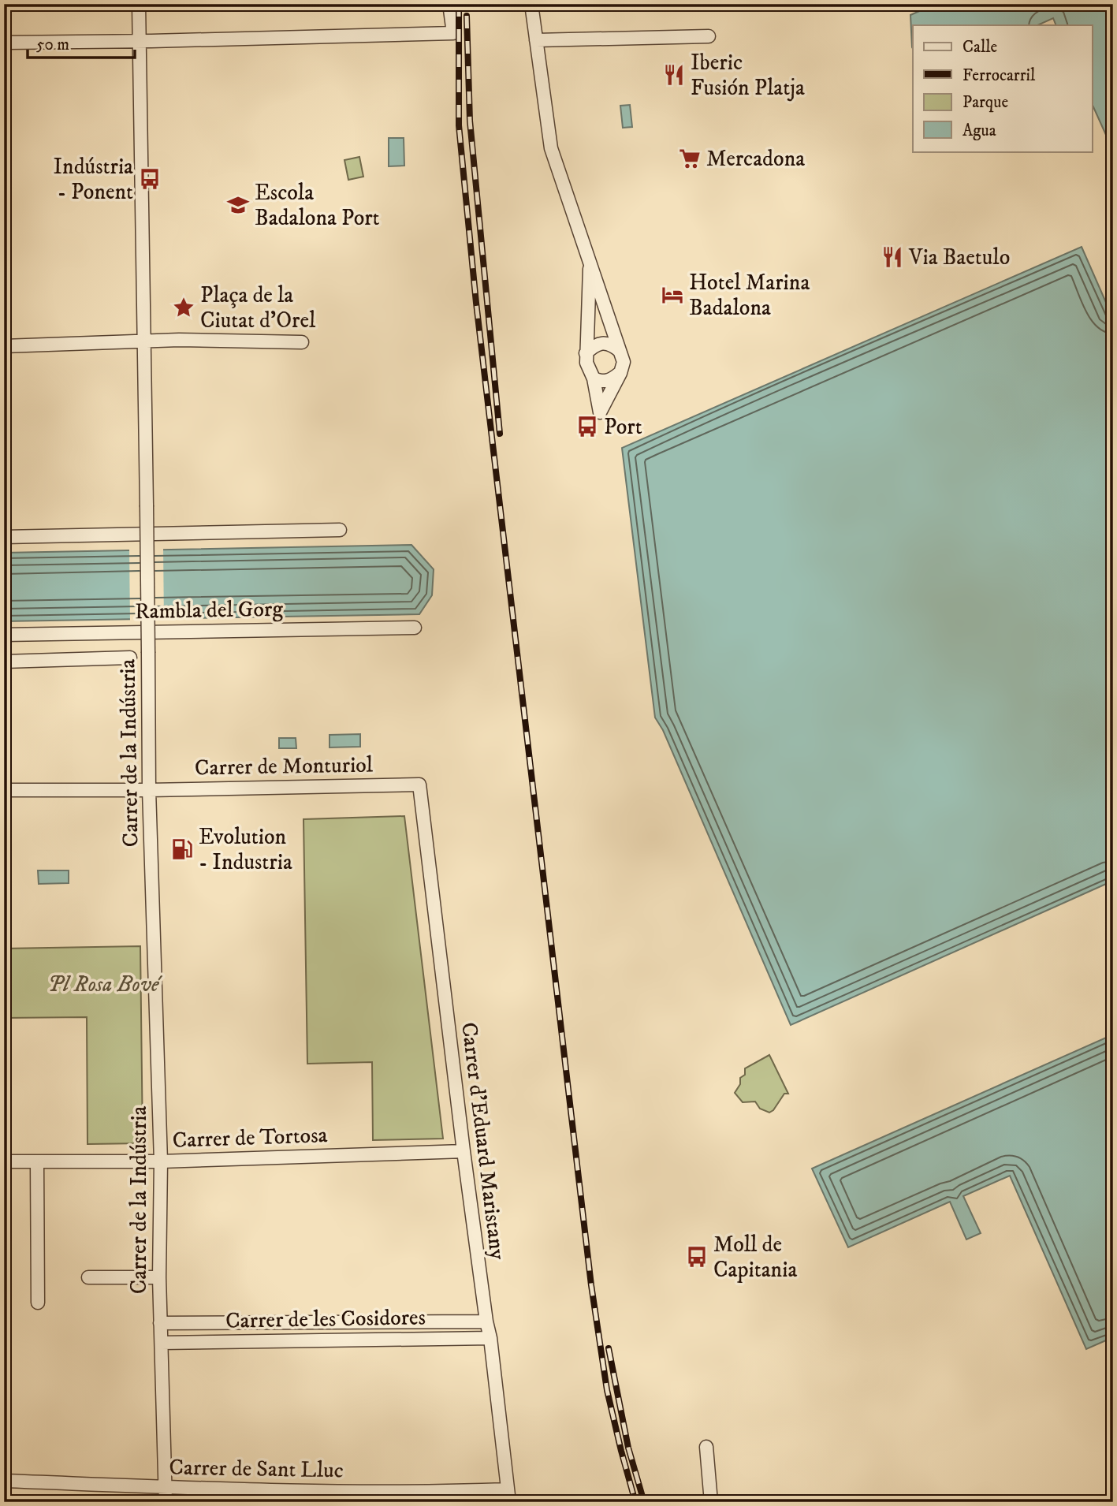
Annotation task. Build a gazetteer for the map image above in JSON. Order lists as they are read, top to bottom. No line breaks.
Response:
{"streets":{"street":["Rambla del Gorg","Carrer de la Indústria","Carrer de Monturiol","Carrer de Tortosa","Carrer d'Eduard Maristany","Carrer de les Cosidores","Carrer de Sant Lluc"]},"crossings":[["Carrer de la Indústria","Carrer de Monturiol"],["Carrer de la Indústria","Carrer de Tortosa"],["Carrer de la Indústria","Carrer de les Cosidores"],["Carrer de la Indústria","Carrer de Sant Lluc"],["Carrer de Monturiol","Carrer d'Eduard Maristany"],["Carrer de Tortosa","Carrer d'Eduard Maristany"],["Carrer d'Eduard Maristany","Carrer de les Cosidores"],["Carrer d'Eduard Maristany","Carrer de Sant Lluc"]],"parks":["Pl Rosa Bové"],"places":{"restaurant":["Iberic Fusión Platja","Via Baetulo"],"supermarket":["Mercadona"],"bus stop":["Indústria - Ponent","Port","Moll de Capitania"],"school or university":["Escola Badalona Port"],"hotel":["Hotel Marina Badalona"],"place":["Plaça de la Ciutat d'Orel"],"fuel station":["Evolution - Industria"]},"legend":["Calle","Ferrocarril","Parque","Agua"],"scale_bar":"50 m"}
